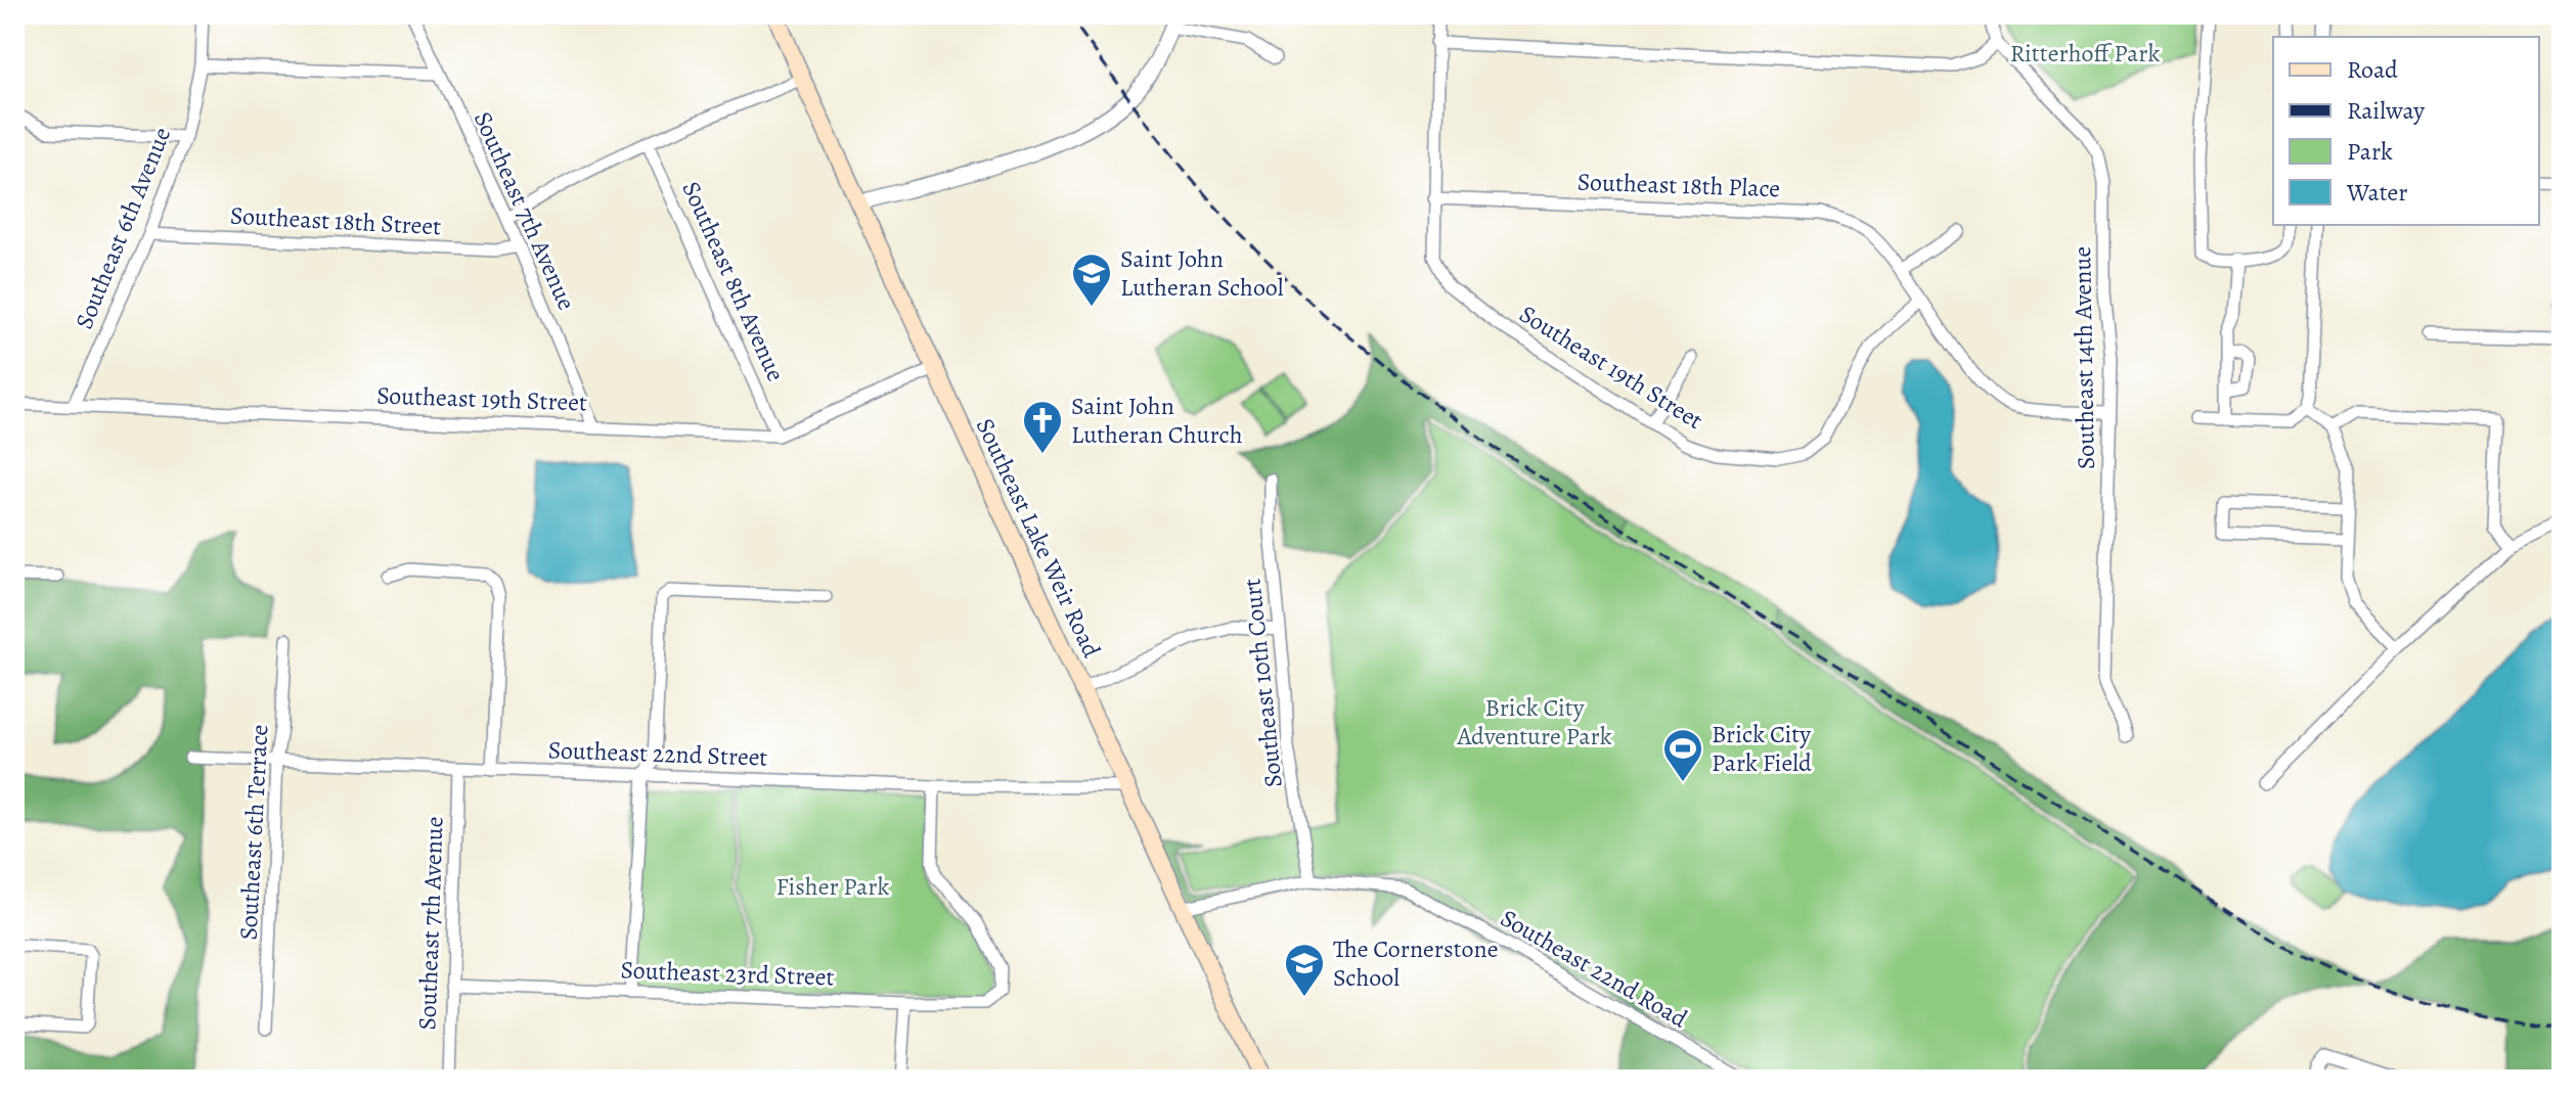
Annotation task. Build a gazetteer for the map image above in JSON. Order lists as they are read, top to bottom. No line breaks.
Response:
{"streets":{"main road":["Southeast Lake Weir Road"],"street":["Southeast 18th Place","Southeast 7th Avenue","Southeast 18th Street","Southeast 6th Avenue","Southeast 8th Avenue","Southeast 14th Avenue","Southeast 19th Street","Southeast 10th Court","Southeast 22nd Street","Southeast 6th Terrace","Southeast 22nd Road","Southeast 23rd Street"]},"crossings":[["Southeast 18th Place","Southeast 14th Avenue"],["Southeast 18th Place","Southeast 19th Street"],["Southeast 7th Avenue","Southeast 18th Street"],["Southeast 7th Avenue","Southeast 19th Street"],["Southeast 7th Avenue","Southeast 22nd Street"],["Southeast 7th Avenue","Southeast 23rd Street"],["Southeast 18th Street","Southeast 6th Avenue"],["Southeast 6th Avenue","Southeast 19th Street"],["Southeast 8th Avenue","Southeast 19th Street"],["Southeast 19th Street","Southeast Lake Weir Road"],["Southeast Lake Weir Road","Southeast 22nd Street"],["Southeast Lake Weir Road","Southeast 22nd Road"],["Southeast 10th Court","Southeast 22nd Road"],["Southeast 22nd Street","Southeast 6th Terrace"],["Southeast 22nd Street","Southeast 23rd Street"]],"parks":["Ritterhoff Park","Brick City Adventure Park","Fisher Park"],"places":{"school or university":["Saint John Lutheran School","The Cornerstone School"],"church":["Saint John Lutheran Church"],"sports":["Brick City Park Field"]},"legend":["Road","Railway","Park","Water"]}
